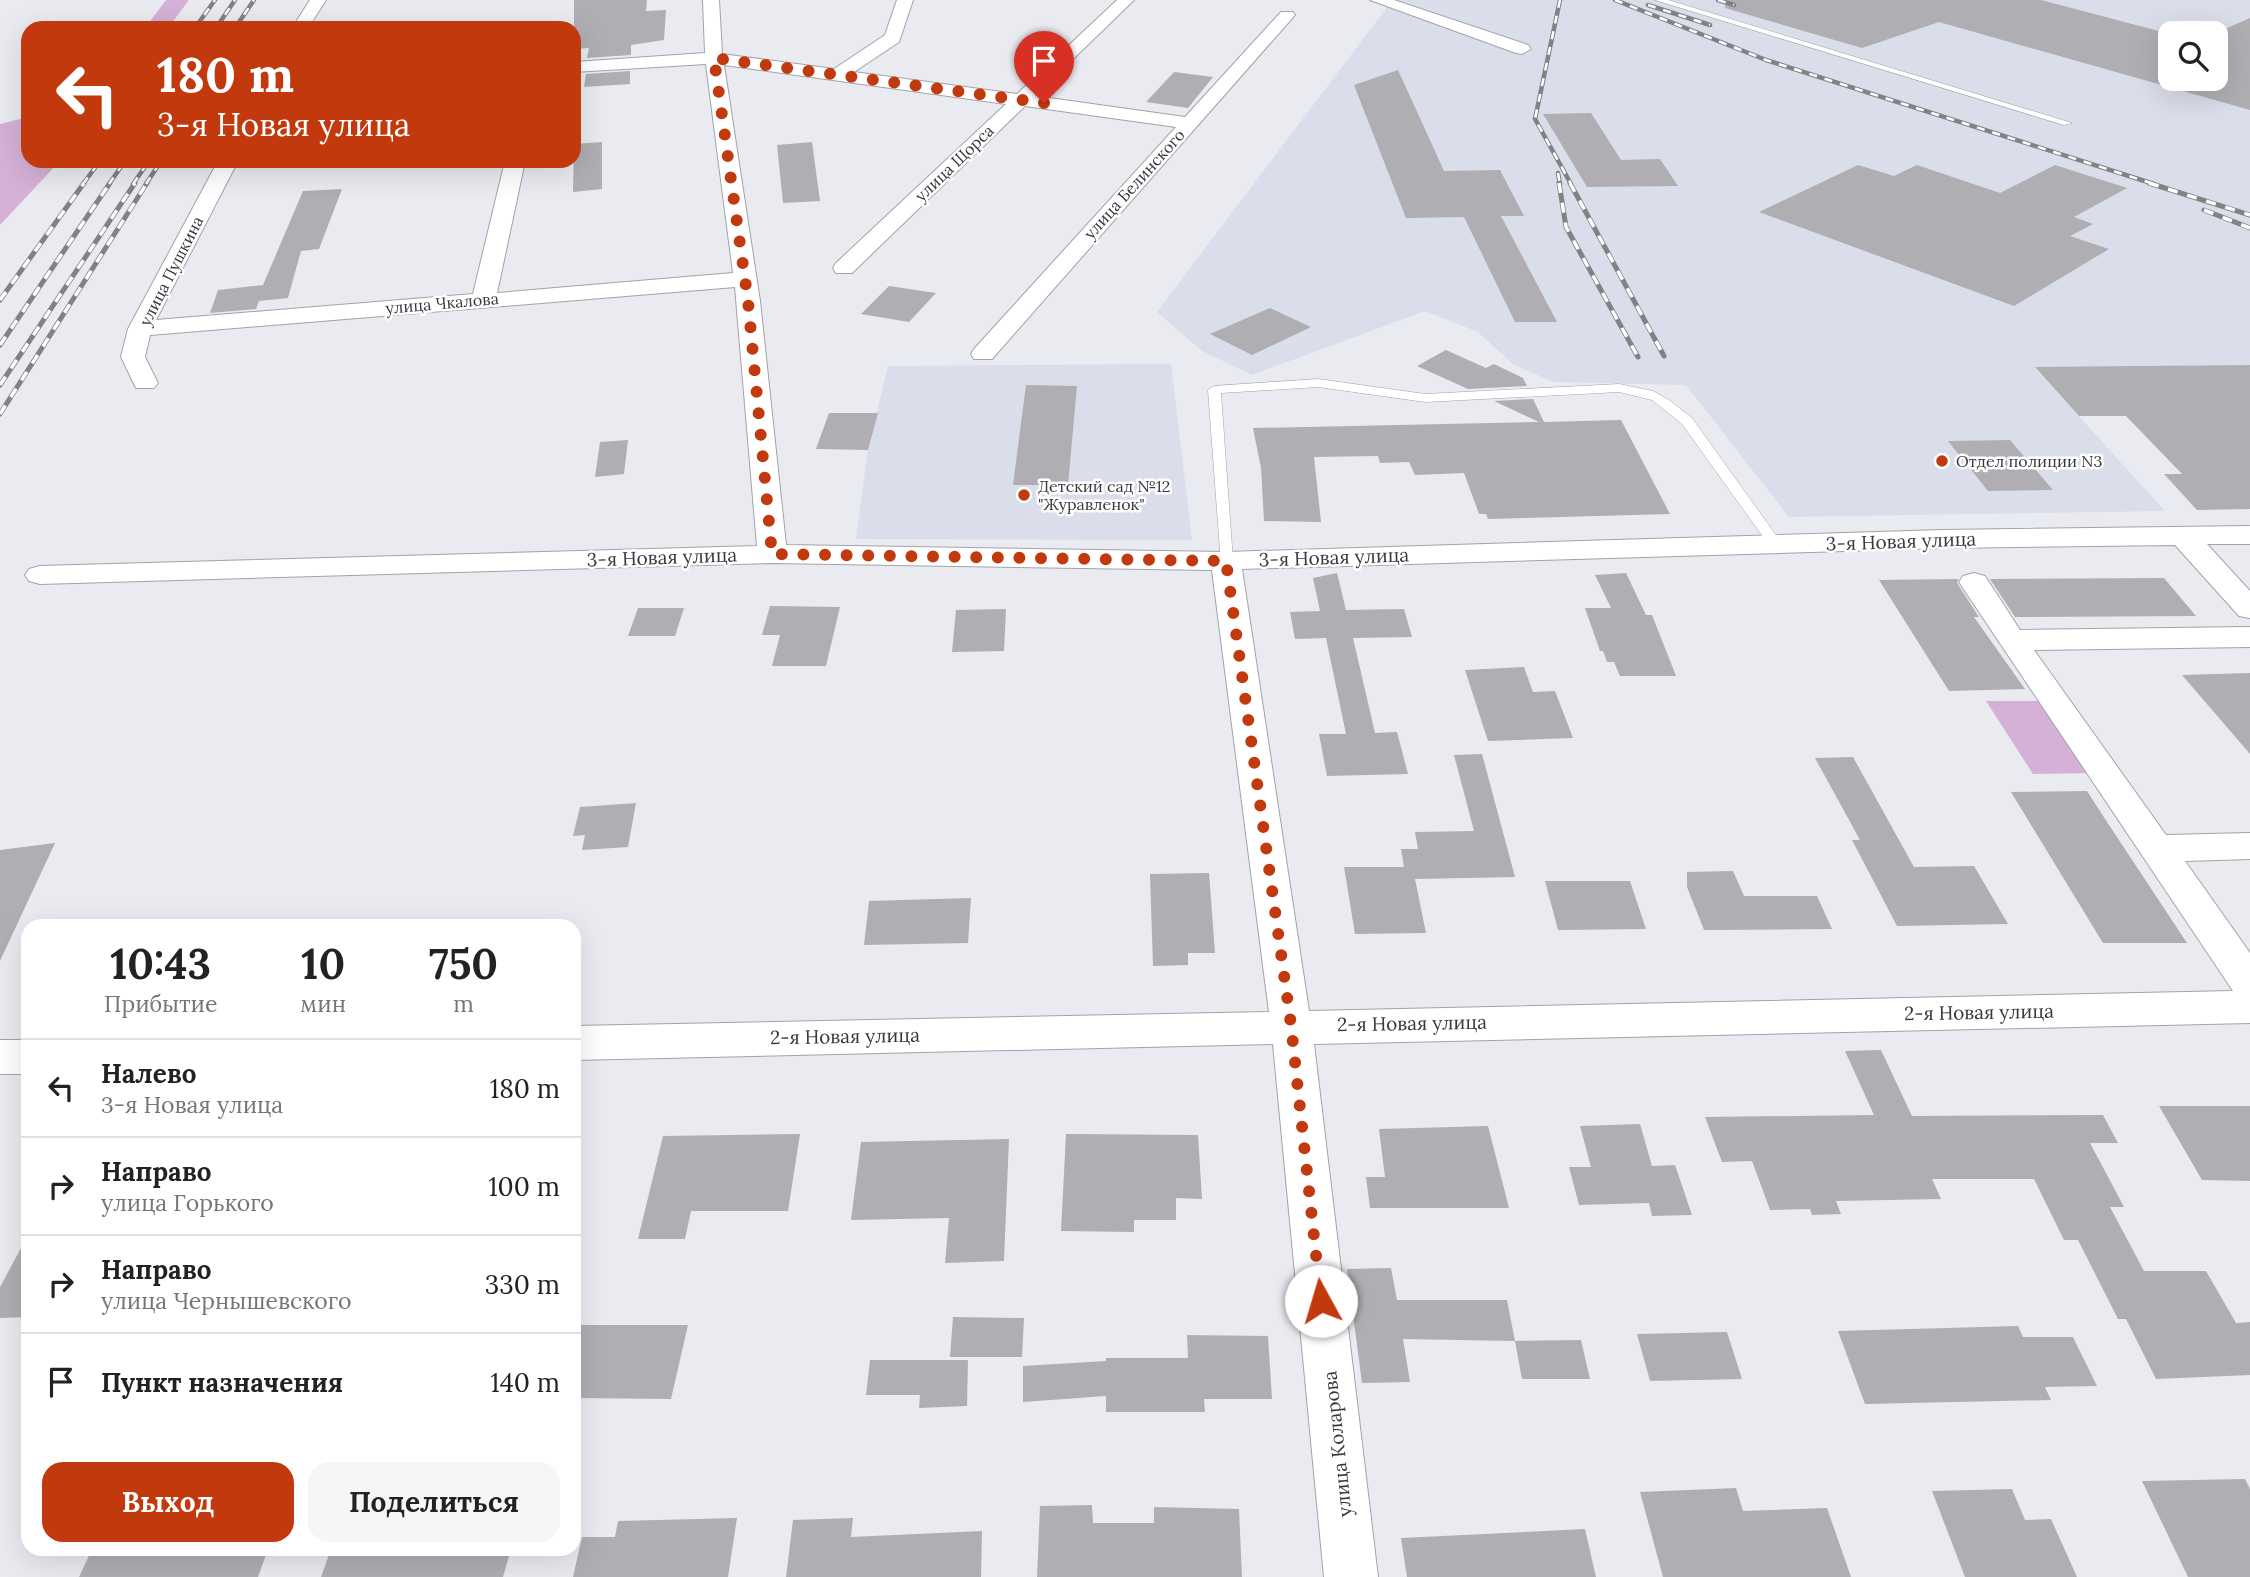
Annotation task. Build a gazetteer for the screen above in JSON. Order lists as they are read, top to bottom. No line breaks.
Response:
{"streets":{"street":["улица Щорса","улица Белинского","улица Пушкина","улица Чкалова","3-я Новая улица","2-я Новая улица","улица Коларова"]},"crossings":[["улица Пушкина","улица Чкалова"],["3-я Новая улица","улица Коларова"],["2-я Новая улица","улица Коларова"]],"places":["Отдел полиции N3","Детский сад №12 \"Журавленок\""],"page":{"turn":["180 m","3-я Новая улица"],"eta":["10:43","Прибытие","10","мин","750","m"],"list":[{"name":"Налево","note":"3-я Новая улица","value":"180 m"},{"name":"Направо","note":"улица Горького","value":"100 m"},{"name":"Направо","note":"улица Чернышевского","value":"330 m"},{"name":"Пункт назначения","value":"140 m"}],"buttons":["Выход","Поделиться"]}}
